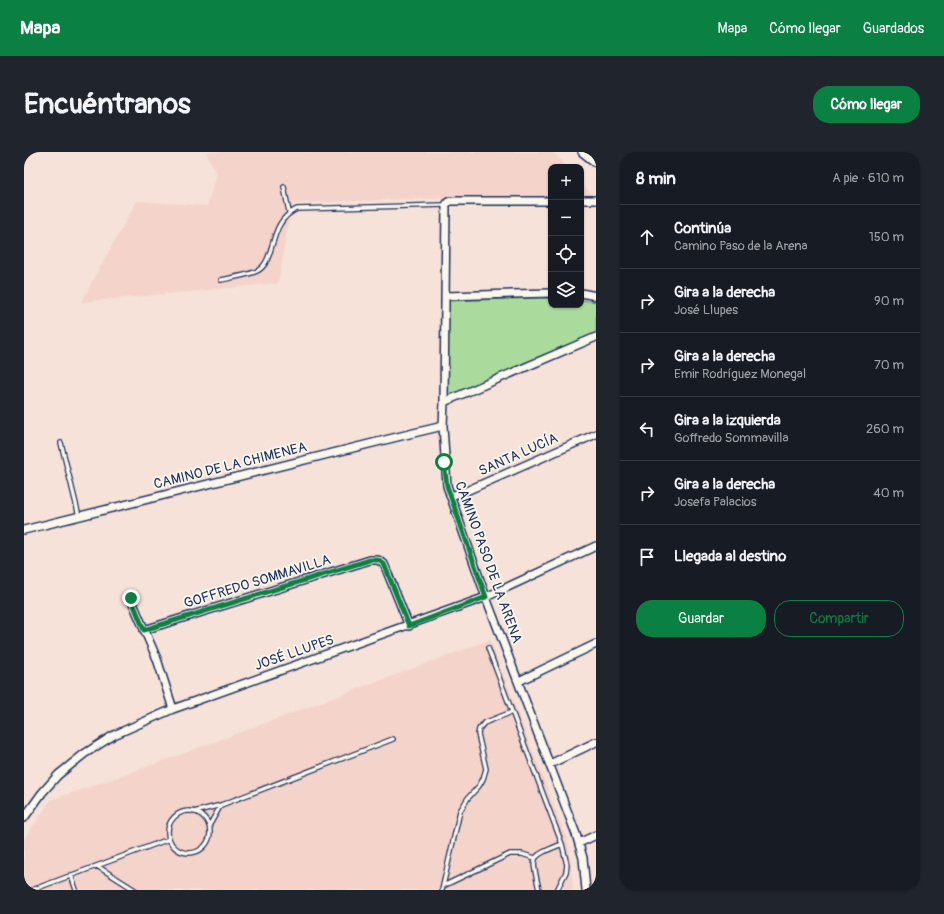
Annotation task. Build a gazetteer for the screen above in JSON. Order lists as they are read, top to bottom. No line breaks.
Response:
{"streets":{"street":["SANTA LUCÍA","CAMINO DE LA CHIMENEA","CAMINO PASO DE LA ARENA","GOFFREDO SOMMAVILLA","JOSÉ LLUPES"]},"crossings":[["SANTA LUCÍA","CAMINO PASO DE LA ARENA"],["CAMINO DE LA CHIMENEA","CAMINO PASO DE LA ARENA"],["CAMINO PASO DE LA ARENA","JOSÉ LLUPES"],["GOFFREDO SOMMAVILLA","JOSÉ LLUPES"]],"page":{"header":"Mapa","nav":["Mapa","Cómo llegar","Guardados"],"buttons":["Cómo llegar",["Guardar","Compartir"]],"title":"Encuéntranos","heading":["8 min","A pie · 610 m"],"map_buttons":["+","−"],"list":[["Continúa","Camino Paso de la Arena","150 m"],["Gira a la derecha","José Llupes","90 m"],["Gira a la derecha","Emir Rodríguez Monegal","70 m"],["Gira a la izquierda","Goffredo Sommavilla","260 m"],["Gira a la derecha","Josefa Palacios","40 m"],"Llegada al destino"]}}
